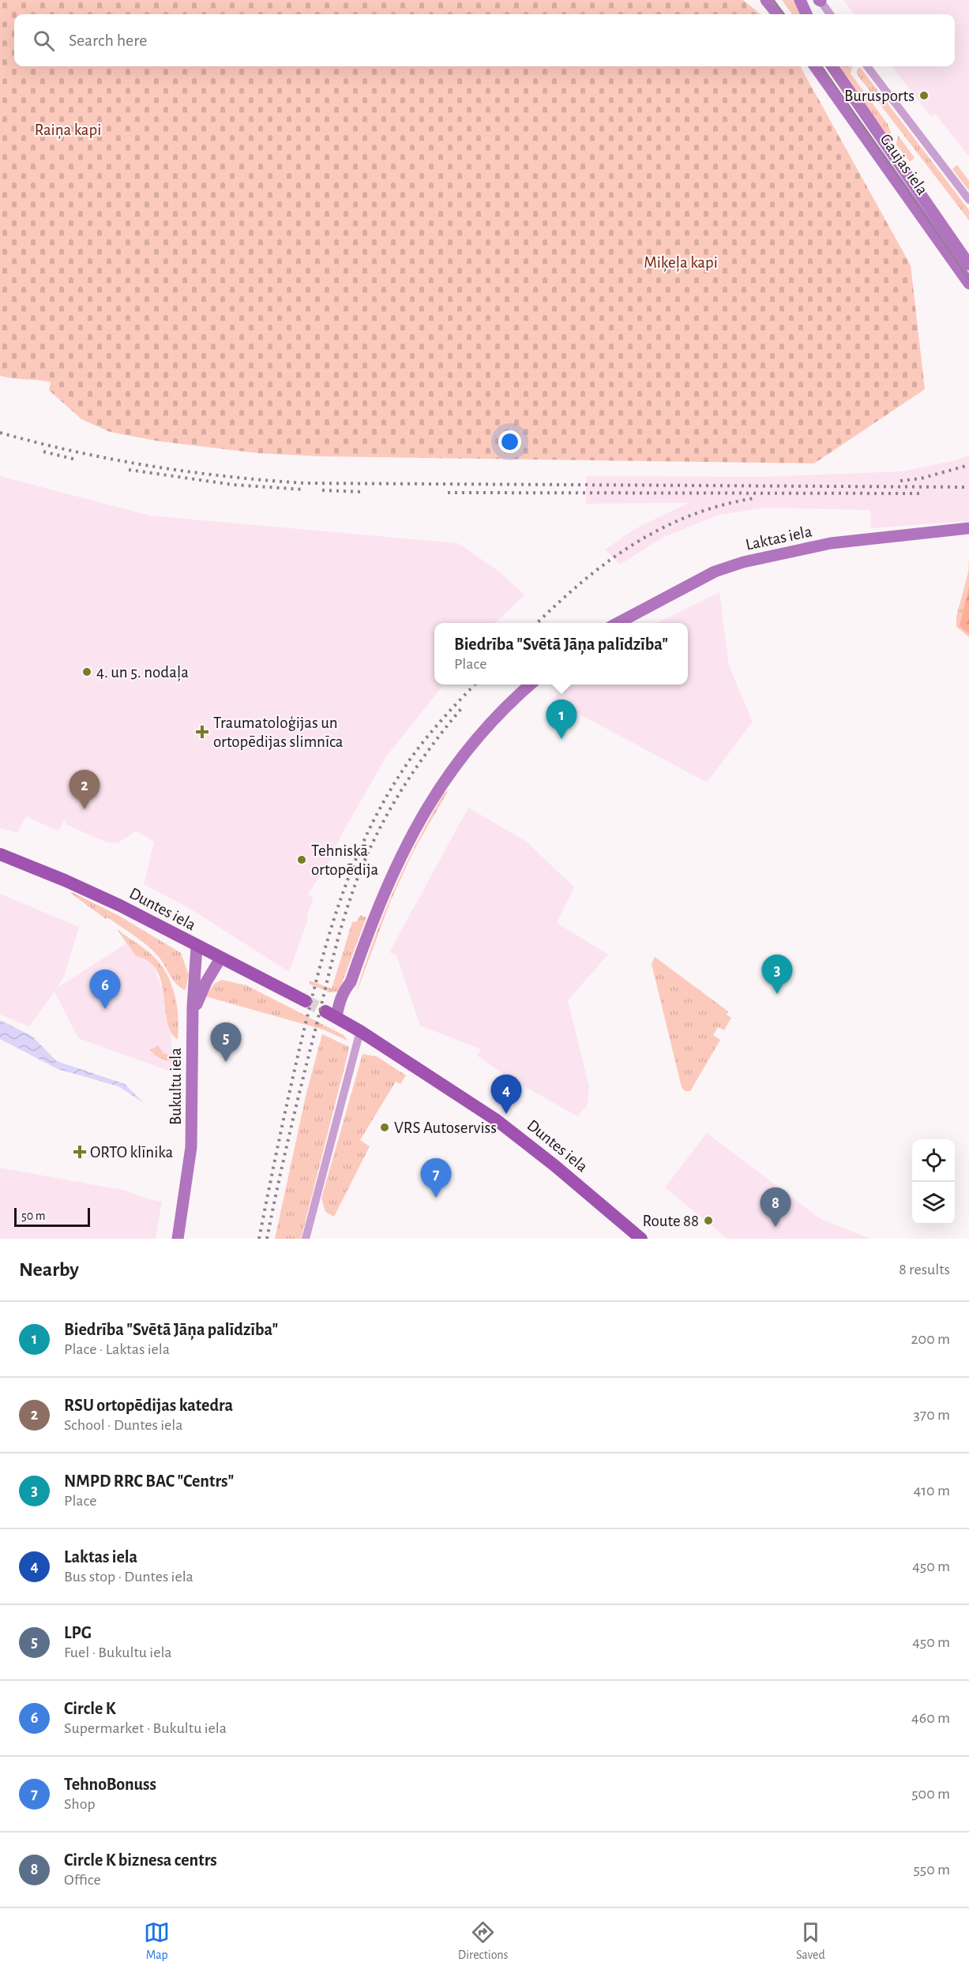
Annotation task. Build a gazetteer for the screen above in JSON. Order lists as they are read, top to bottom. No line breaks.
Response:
{"streets":{"main road":["Duntes iela"],"street":["Gaujas iela","Laktas iela","Bukultu iela"]},"crossings":[["Duntes iela","Bukultu iela"]],"parks":["Raiņa kapi","Miķeļa kapi"],"places":{"other":["Burusports","4. un 5. nodaļa","Tehniskā ortopēdija","VRS Autoserviss","Route 88"],"health":["Traumatoloģijas un ortopēdijas slimnīca","ORTO klīnika"]},"scale_bar":"50 m","page":{"search":"Search here","popup":["Biedrība \"Svētā Jāņa palīdzība\"","Place"],"pins":["1","2","3","6","5","4","7","8"],"scale":"50 m","heading":["Nearby","8 results"],"list":[{"mark":"1","name":"Biedrība \"Svētā Jāņa palīdzība\"","note":"Place · Laktas iela","value":"200 m"},{"mark":"2","name":"RSU ortopēdijas katedra","note":"School · Duntes iela","value":"370 m"},{"mark":"3","name":"NMPD RRC BAC \"Centrs\"","note":"Place","value":"410 m"},{"mark":"4","name":"Laktas iela","note":"Bus stop · Duntes iela","value":"450 m"},{"mark":"5","name":"LPG","note":"Fuel · Bukultu iela","value":"450 m"},{"mark":"6","name":"Circle K","note":"Supermarket · Bukultu iela","value":"460 m"},{"mark":"7","name":"TehnoBonuss","note":"Shop","value":"500 m"},{"mark":"8","name":"Circle K biznesa centrs","note":"Office","value":"550 m"}],"nav":["Map","Directions","Saved"]}}
